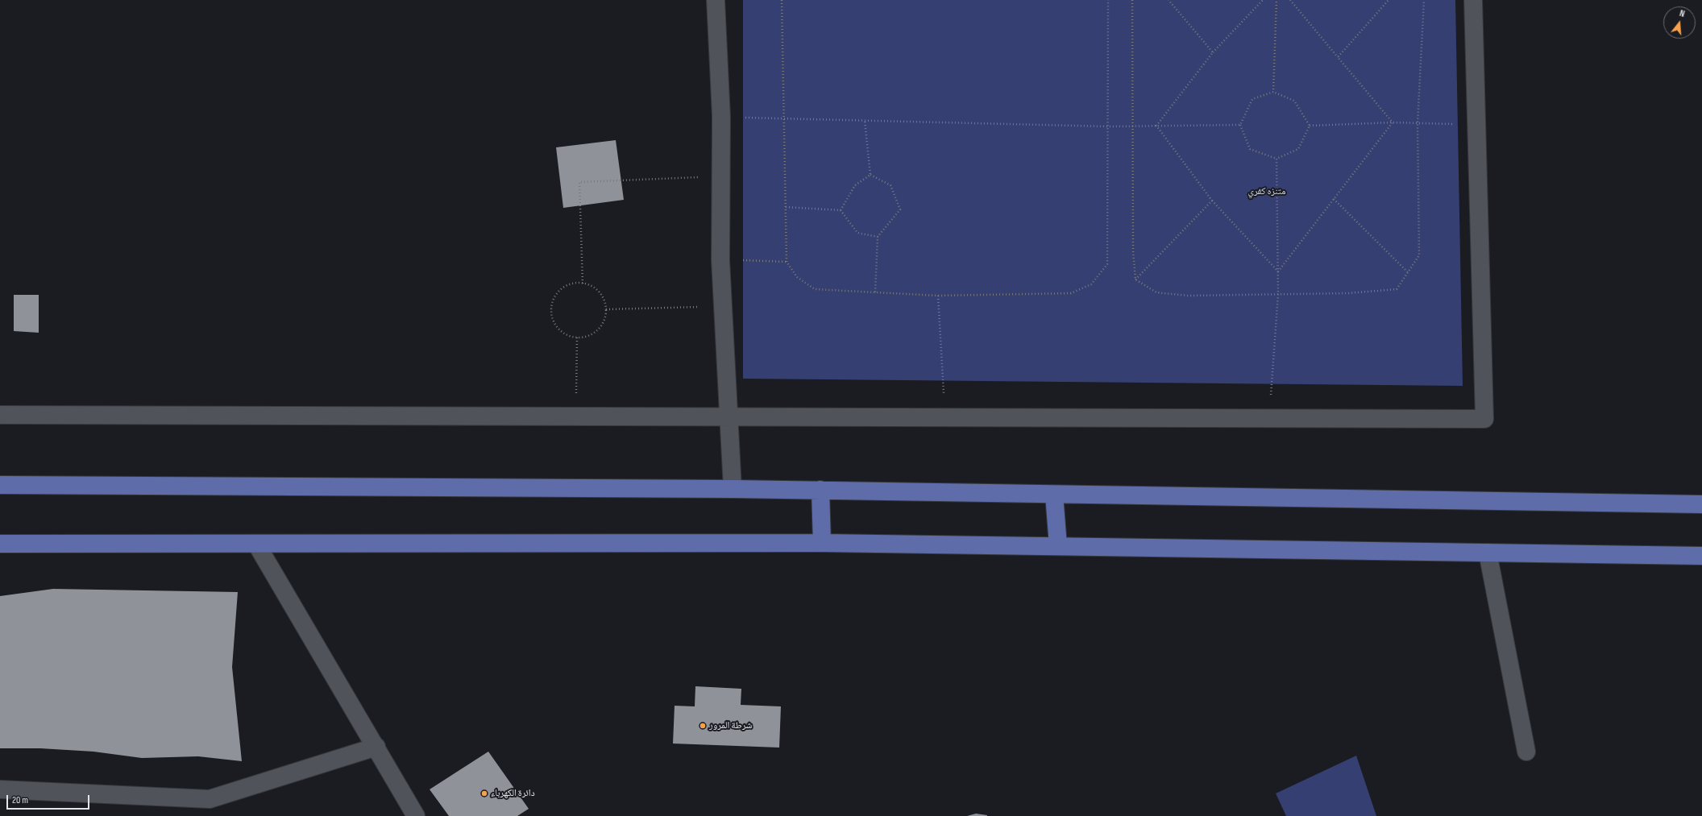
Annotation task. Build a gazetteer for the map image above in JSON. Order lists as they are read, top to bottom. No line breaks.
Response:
{"parks":["متنزه كفري"],"places":["شرطة المرور","دائرة الكهرباء"],"scale_bar":"20 m","north":"top"}
